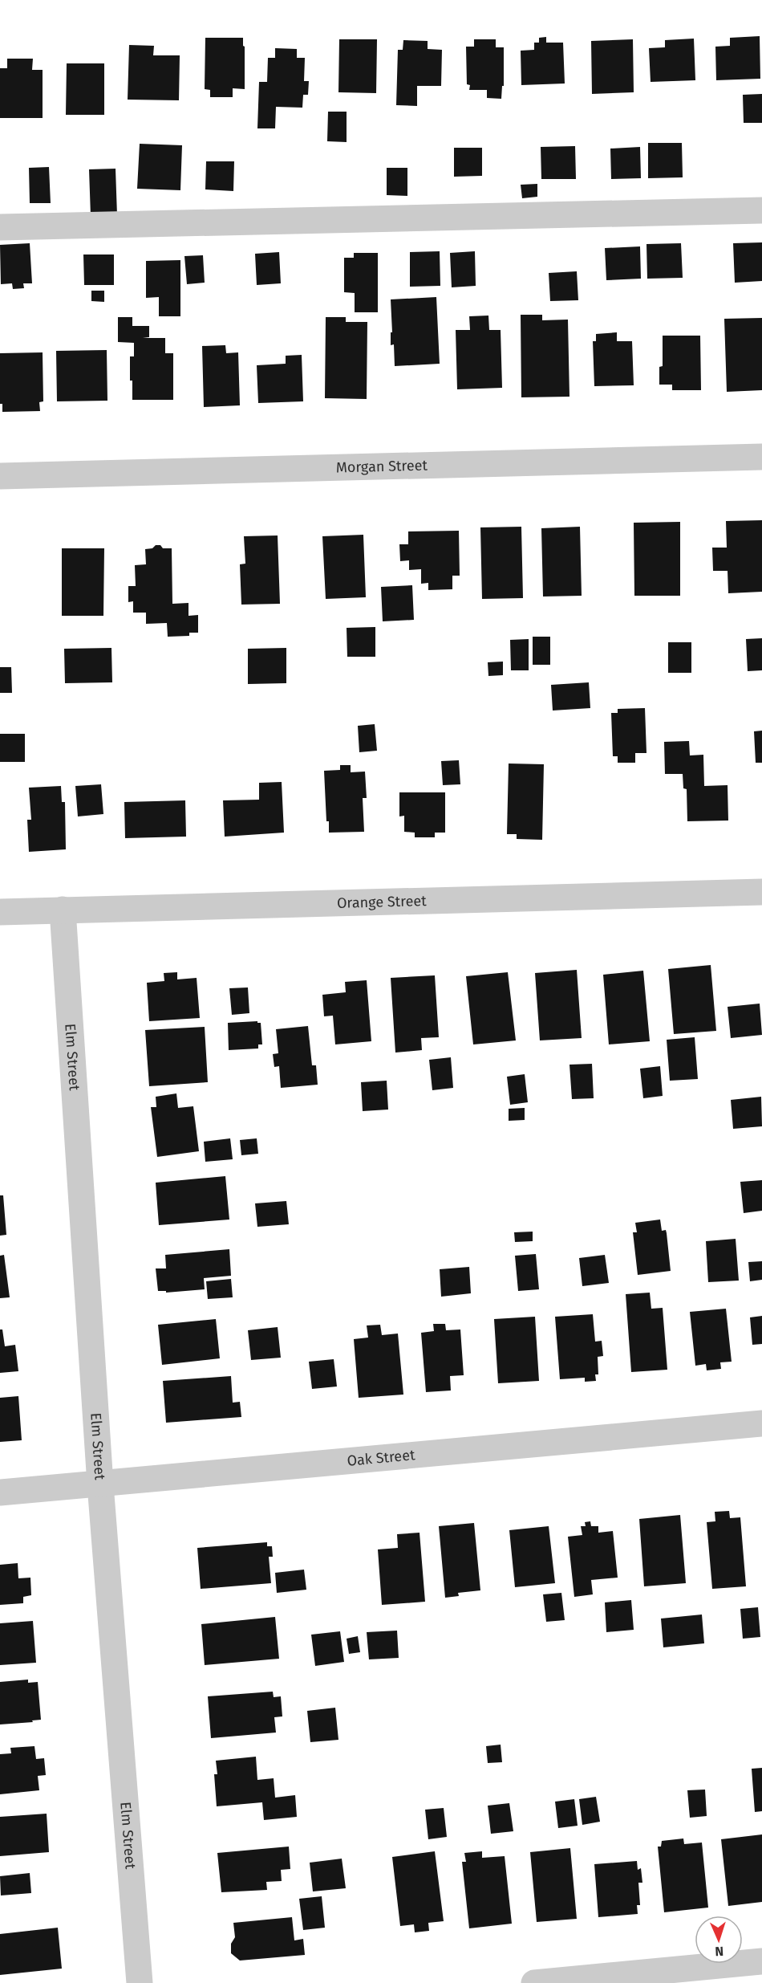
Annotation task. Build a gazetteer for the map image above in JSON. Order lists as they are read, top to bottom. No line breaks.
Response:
{"streets":{"street":["Morgan Street","Orange Street","Elm Street","Oak Street"]},"crossings":[["Orange Street","Elm Street"],["Elm Street","Oak Street"]],"north":"bottom"}
